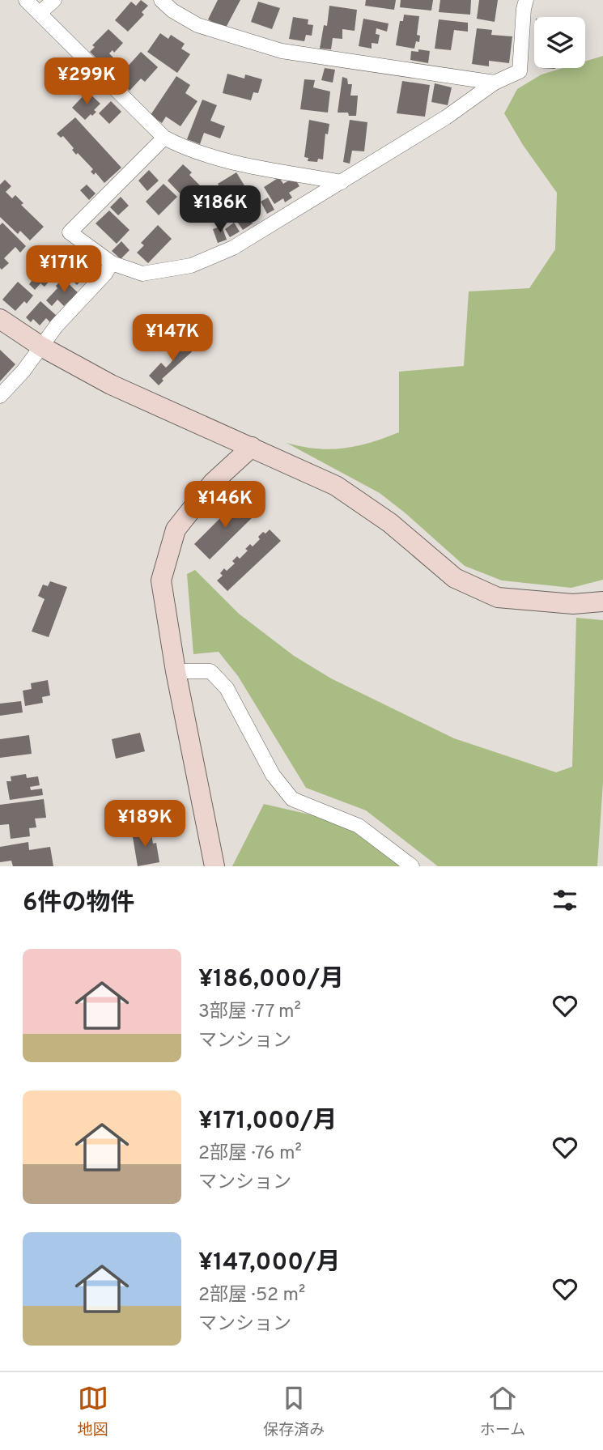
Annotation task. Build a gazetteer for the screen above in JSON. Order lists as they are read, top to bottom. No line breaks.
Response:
{"page":{"price":["¥299K","¥186K","¥171K","¥147K","¥146K","¥189K"],"heading":"6件の物件","list":[{"name":"¥186,000/月","note":"3部屋 · 77 m² · マンション"},{"name":"¥171,000/月","note":"2部屋 · 76 m² · マンション"},{"name":"¥147,000/月","note":"2部屋 · 52 m² · マンション"}],"tabs":["地図","保存済み","ホーム"]}}
